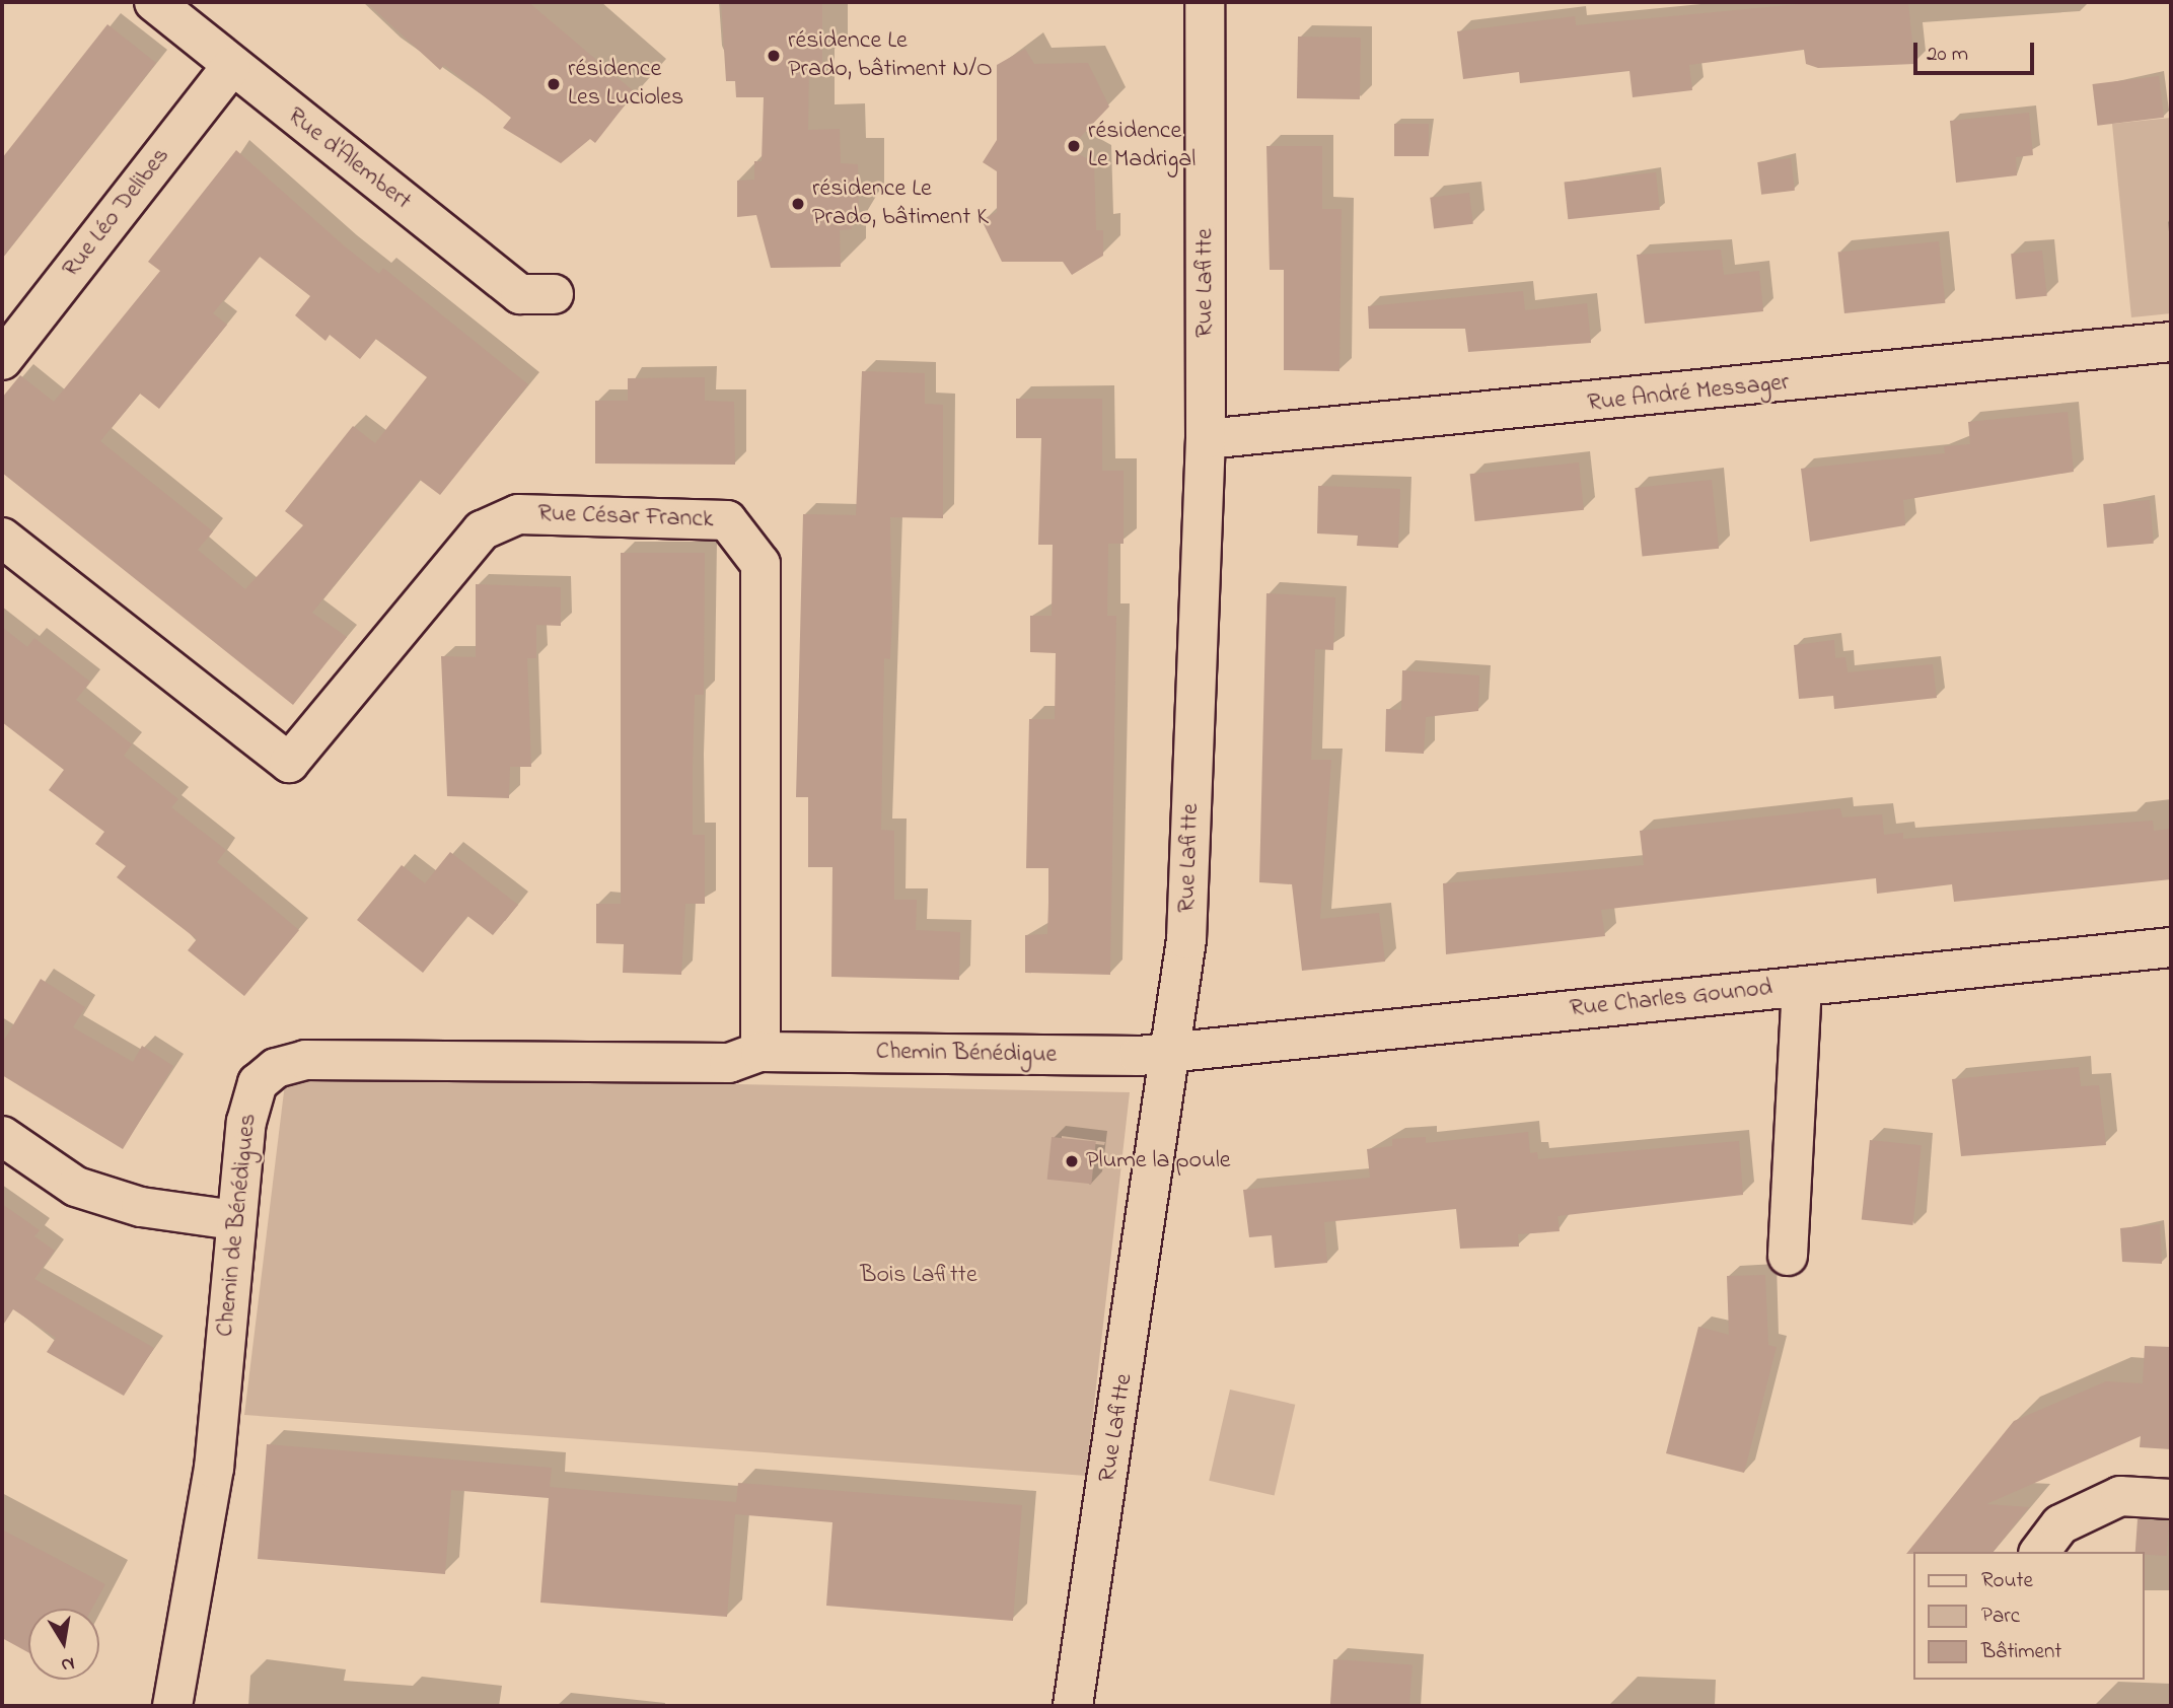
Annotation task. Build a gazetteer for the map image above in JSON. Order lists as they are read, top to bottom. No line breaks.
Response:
{"streets":{"street":["Rue d'Alembert","Rue Léo Delibes","Rue Lafitte","Rue André Messager","Rue César Franck","Rue Charles Gounod","Chemin Bénédigue","Chemin de Bénédigues"]},"crossings":[["Rue d'Alembert","Rue Léo Delibes"],["Rue Lafitte","Rue André Messager"],["Rue Lafitte","Rue Charles Gounod"],["Rue Lafitte","Chemin Bénédigue"],["Rue César Franck","Chemin Bénédigue"],["Rue César Franck","Chemin de Bénédigues"],["Rue Charles Gounod","Chemin Bénédigue"],["Chemin Bénédigue","Chemin de Bénédigues"]],"parks":["Bois Lafitte"],"places":["résidence Le Prado, bâtiment N/O","résidence Les Lucioles","résidence Le Madrigal","résidence Le Prado, bâtiment K","Plume la poule"],"legend":["Route","Parc","Bâtiment"],"scale_bar":"20 m","north":"bottom"}
